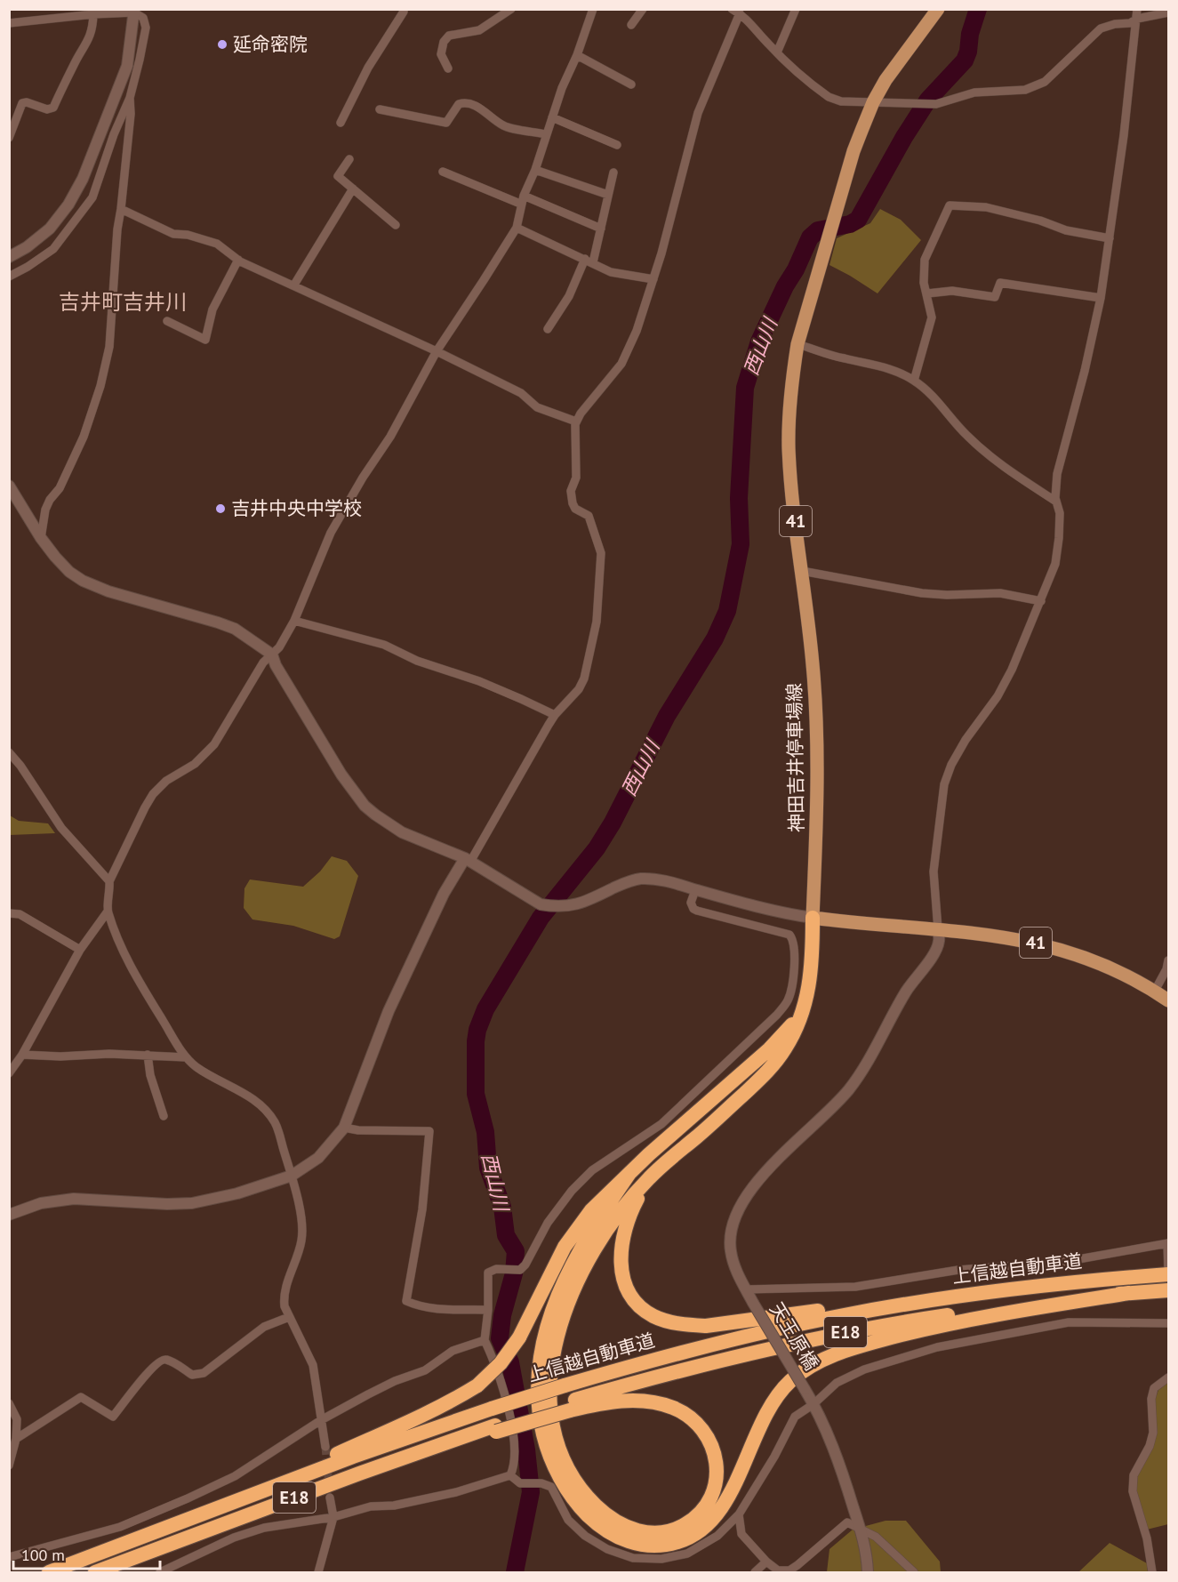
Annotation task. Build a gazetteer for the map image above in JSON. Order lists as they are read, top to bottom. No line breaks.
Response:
{"streets":{"highway":["上信越自動車道","E18"],"main road":["41","神田吉井停車場線"],"street":["天王原橋"]},"crossings":[["41","神田吉井停車場線"],["41","天王原橋"]],"districts":["吉井町吉井川"],"water":["西山川"],"places":["延命密院","吉井中央中学校"],"scale_bar":"100 m"}
